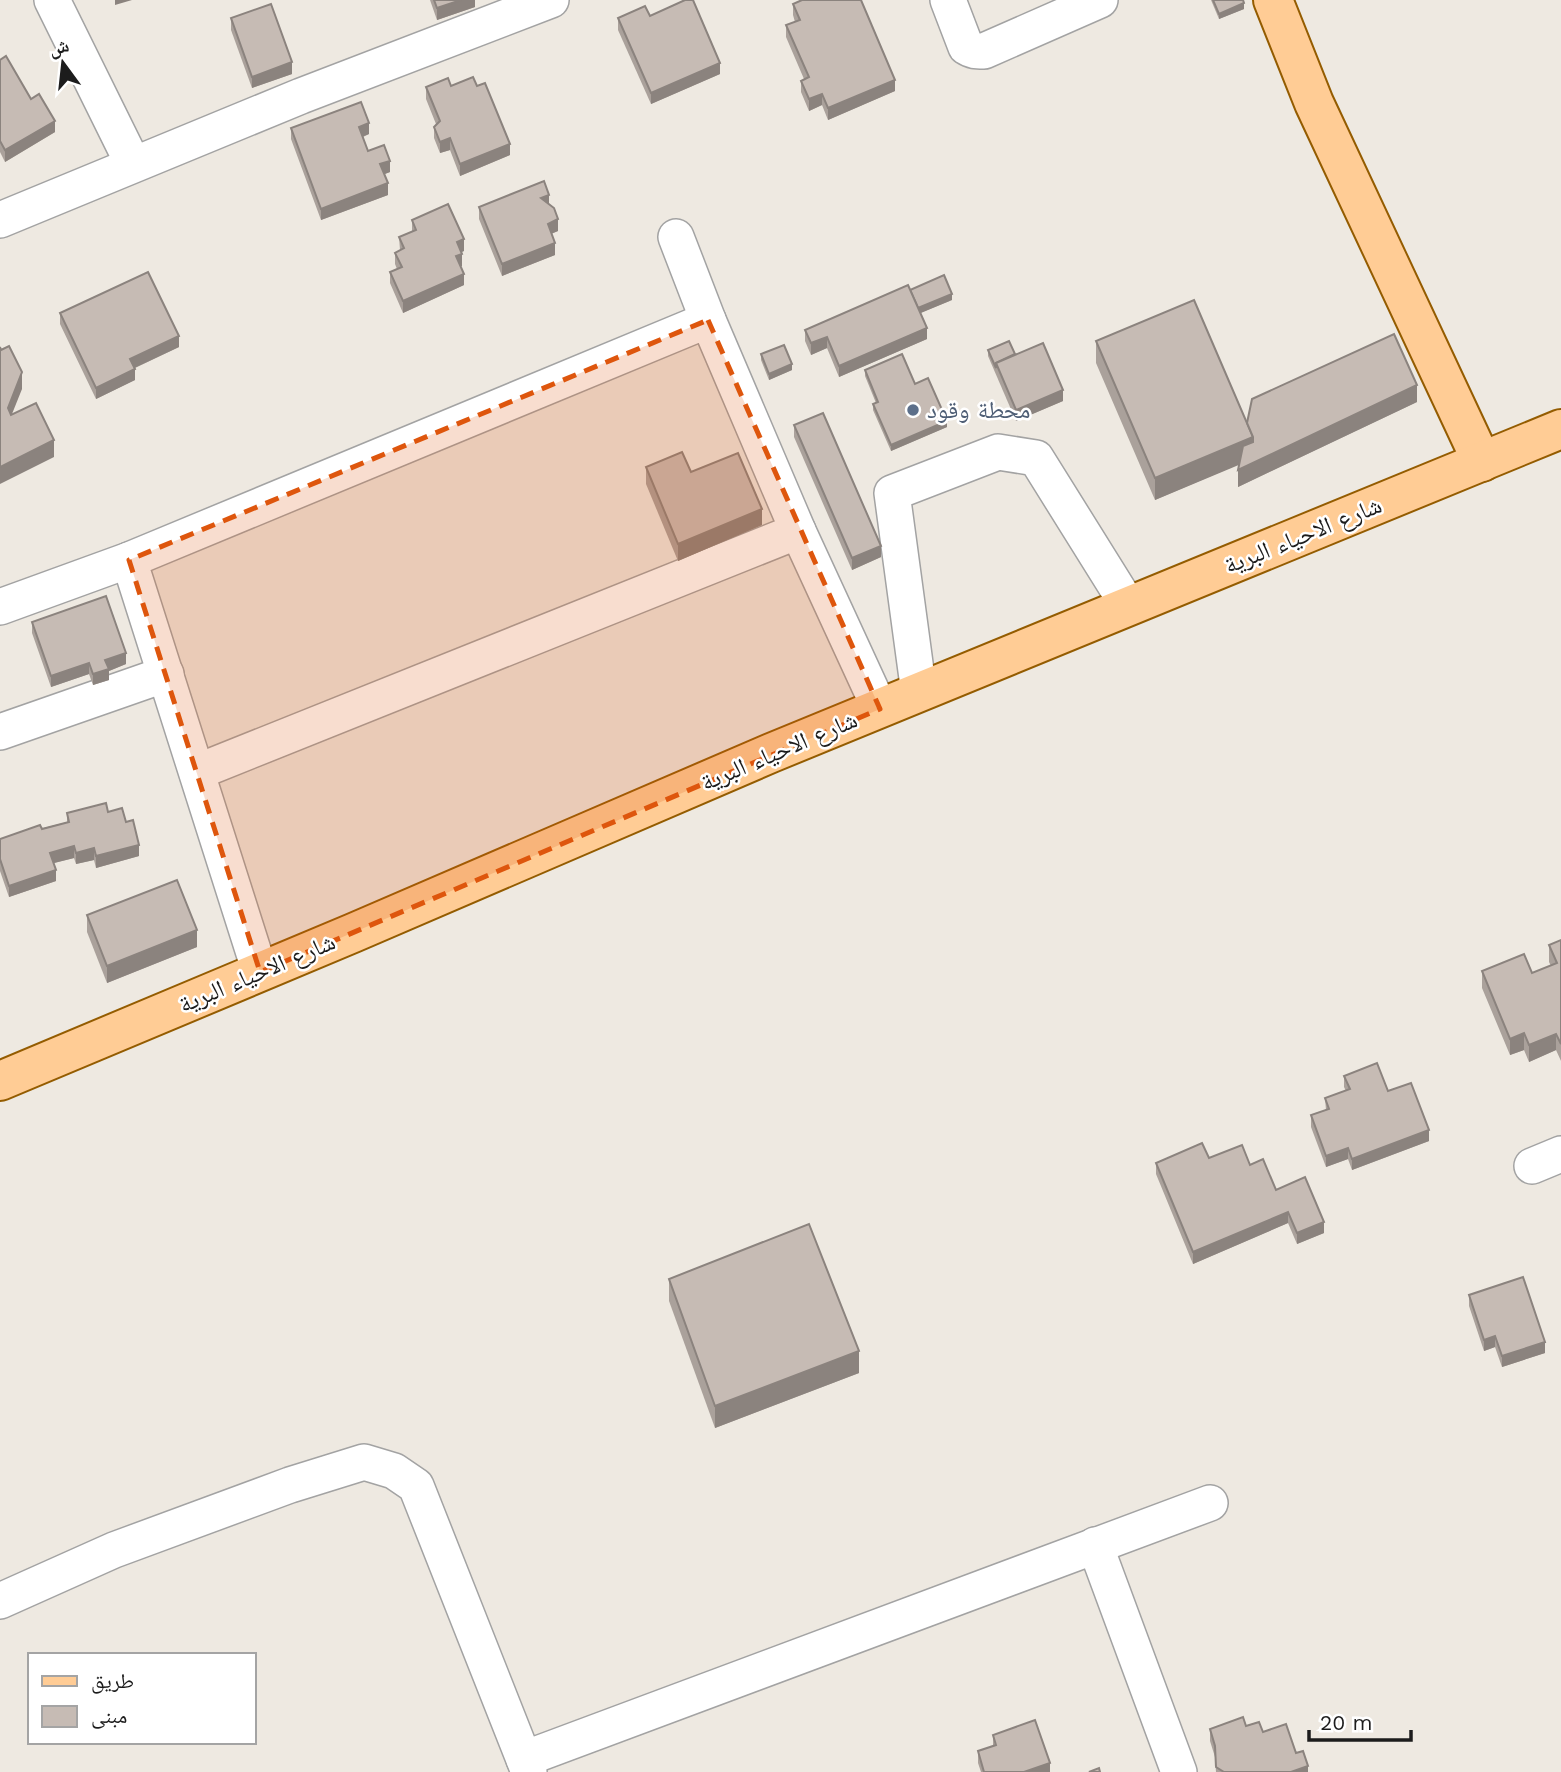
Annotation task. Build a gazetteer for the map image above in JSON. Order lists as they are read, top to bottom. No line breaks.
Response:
{"streets":{"main road":["شارع الاحياء البرية"]},"places":["محطة وقود"],"legend":["طريق","مبنى"],"scale_bar":"20 m","north":"top"}
